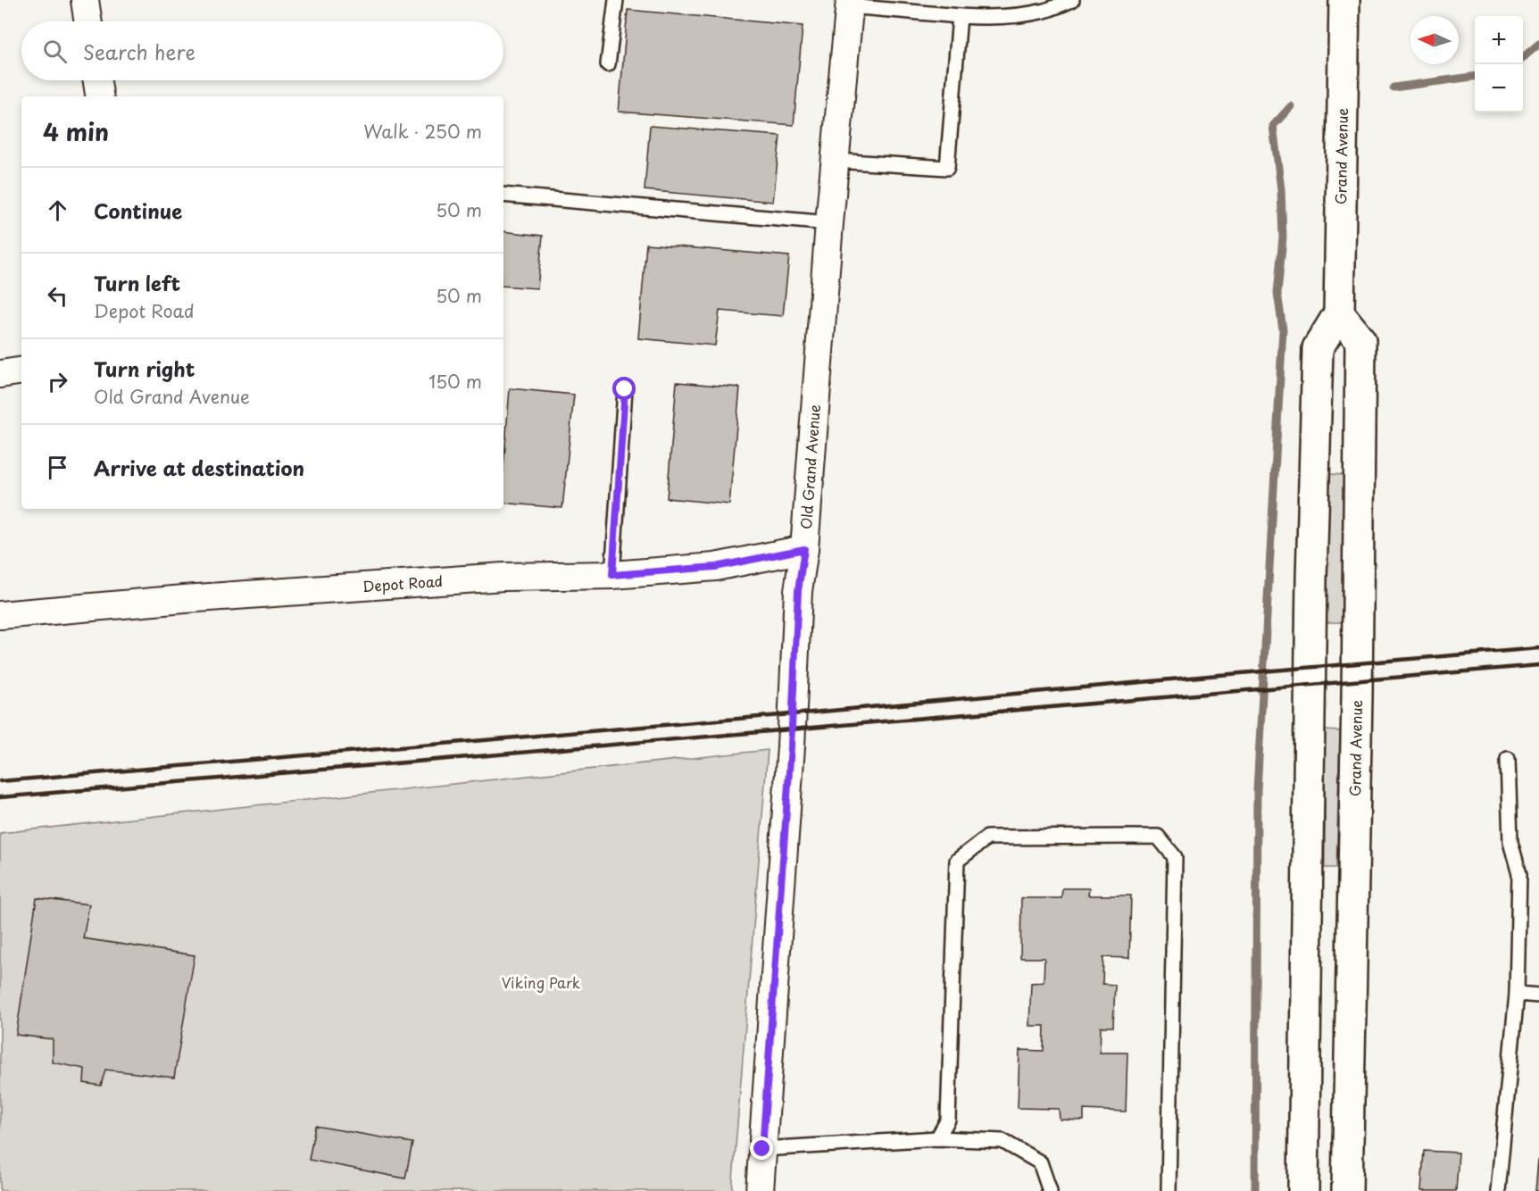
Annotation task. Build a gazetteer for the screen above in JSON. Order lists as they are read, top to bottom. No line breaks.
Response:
{"streets":{"main road":["Grand Avenue"],"street":["Old Grand Avenue","Depot Road"]},"crossings":[["Old Grand Avenue","Depot Road"]],"parks":["Viking Park"],"north":"left","page":{"map_buttons":["+","−"],"search":"Search here","heading":["4 min","Walk · 250 m"],"list":[["Continue","50 m"],["Turn left","Depot Road","50 m"],["Turn right","Old Grand Avenue","150 m"],"Arrive at destination"]}}
